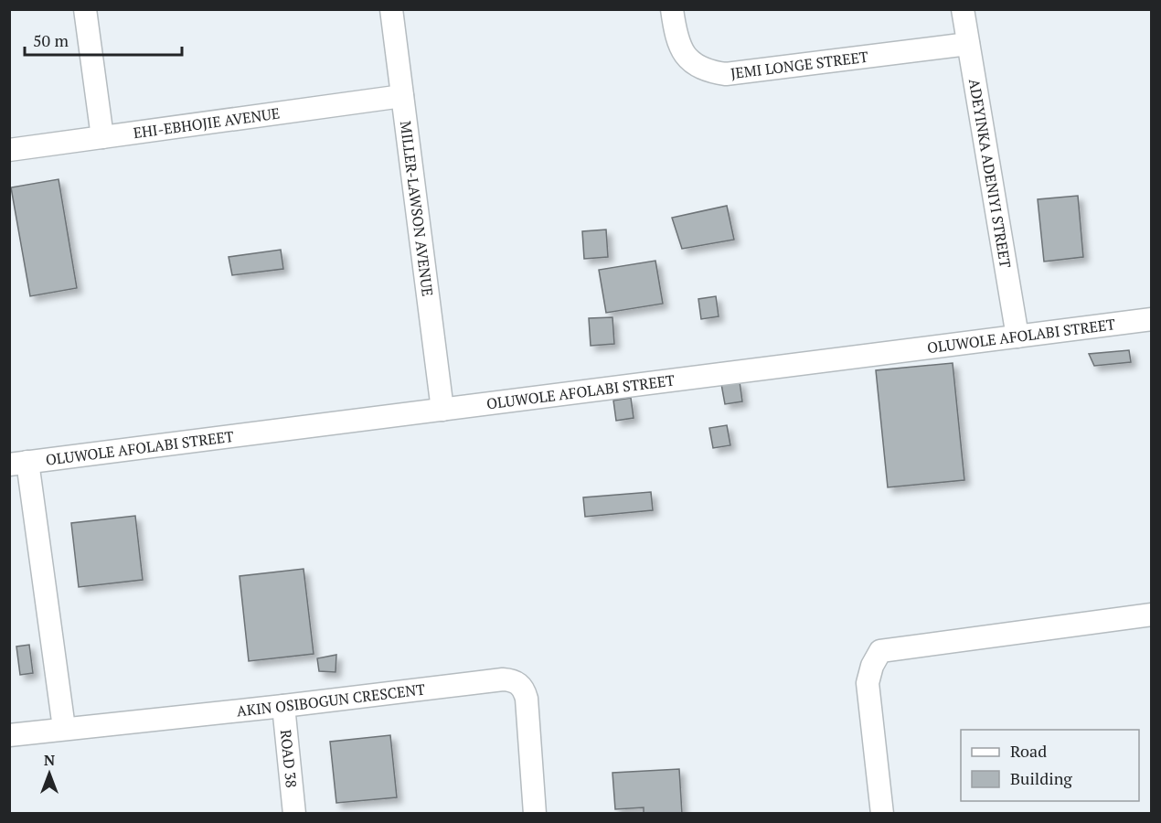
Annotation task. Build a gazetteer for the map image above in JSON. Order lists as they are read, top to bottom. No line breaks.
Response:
{"streets":{"street":["JEMI LONGE STREET","EHI-EBHOJIE AVENUE","ADEYINKA ADENIYI STREET","MILLER-LAWSON AVENUE","OLUWOLE AFOLABI STREET","AKIN OSIBOGUN CRESCENT","ROAD 38"]},"crossings":[["JEMI LONGE STREET","ADEYINKA ADENIYI STREET"],["EHI-EBHOJIE AVENUE","MILLER-LAWSON AVENUE"],["ADEYINKA ADENIYI STREET","OLUWOLE AFOLABI STREET"],["MILLER-LAWSON AVENUE","OLUWOLE AFOLABI STREET"],["AKIN OSIBOGUN CRESCENT","ROAD 38"]],"legend":["Road","Building"],"scale_bar":"50 m","north":"top"}
